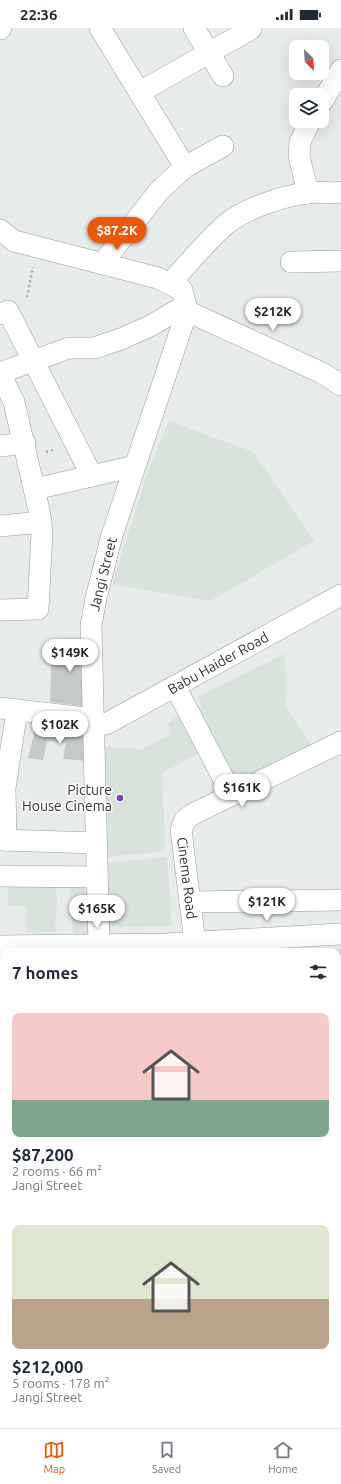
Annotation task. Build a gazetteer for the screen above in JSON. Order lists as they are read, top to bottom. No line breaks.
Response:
{"streets":{"street":["Jangi Street","Babu Haider Road","Cinema Road"]},"crossings":[["Jangi Street","Babu Haider Road"]],"places":["Picture House Cinema"],"north":"bottom right","page":{"status":"22:36","price":["$87.2K","$212K","$149K","$102K","$161K","$121K","$165K"],"heading":"7 homes","list":[{"name":"$87,200","note":"2 rooms · 66 m² · Jangi Street"},{"name":"$212,000","note":"5 rooms · 178 m² · Jangi Street"}],"tabs":["Map","Saved","Home"]}}
